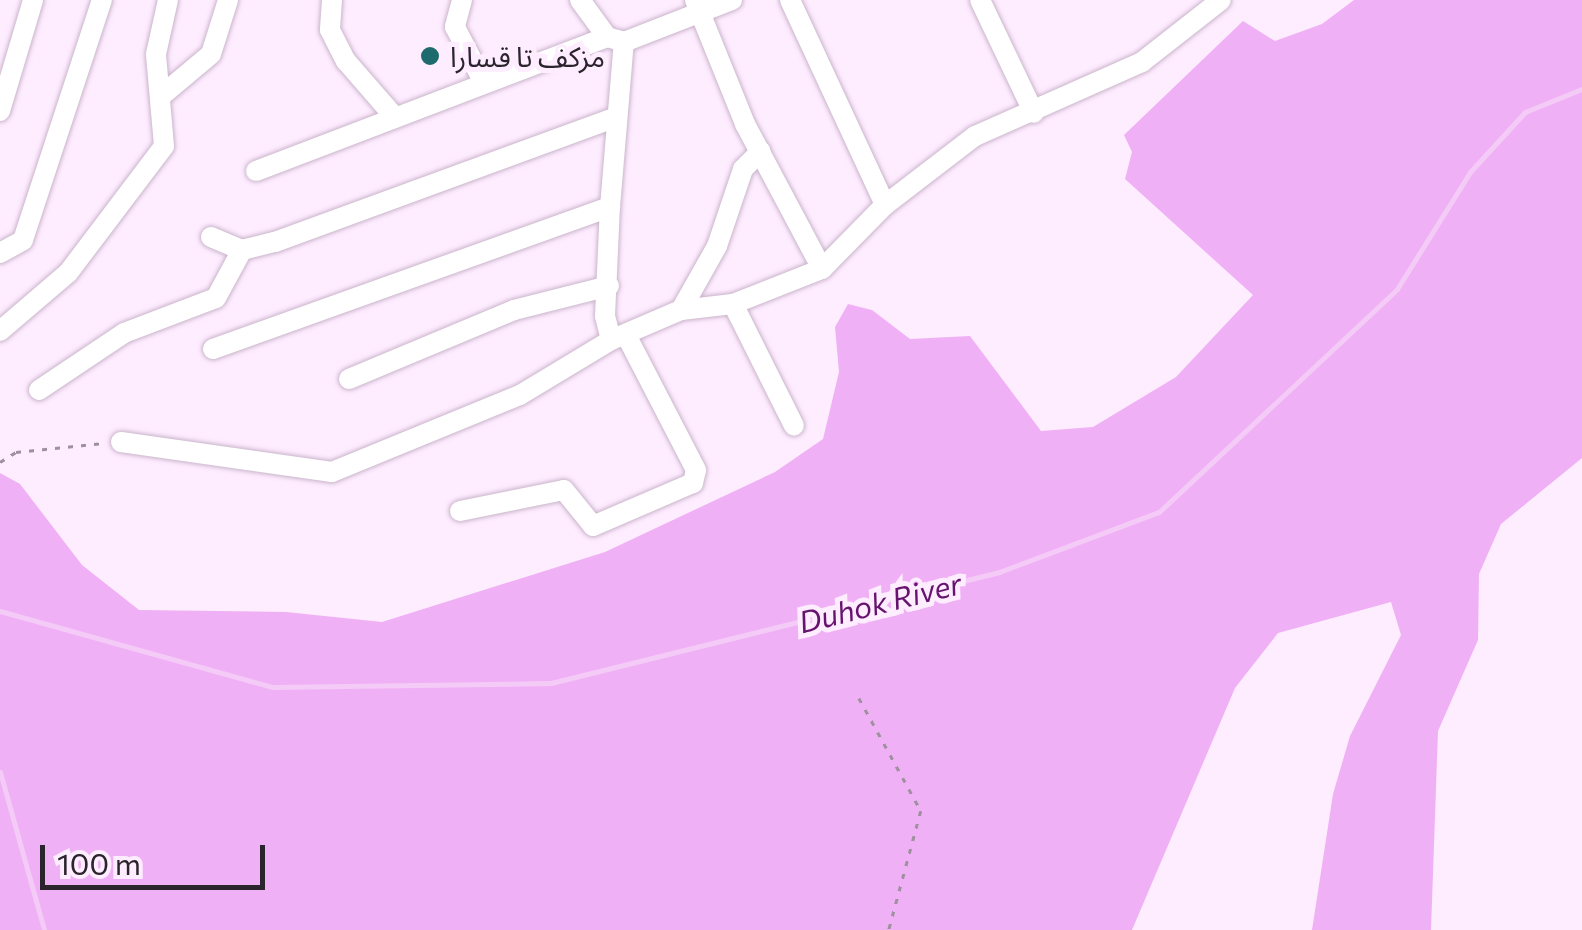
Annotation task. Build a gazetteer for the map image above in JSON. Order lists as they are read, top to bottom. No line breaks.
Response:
{"water":["Duhok River"],"places":["مزكف تا قسارا"],"scale_bar":"100 m"}
